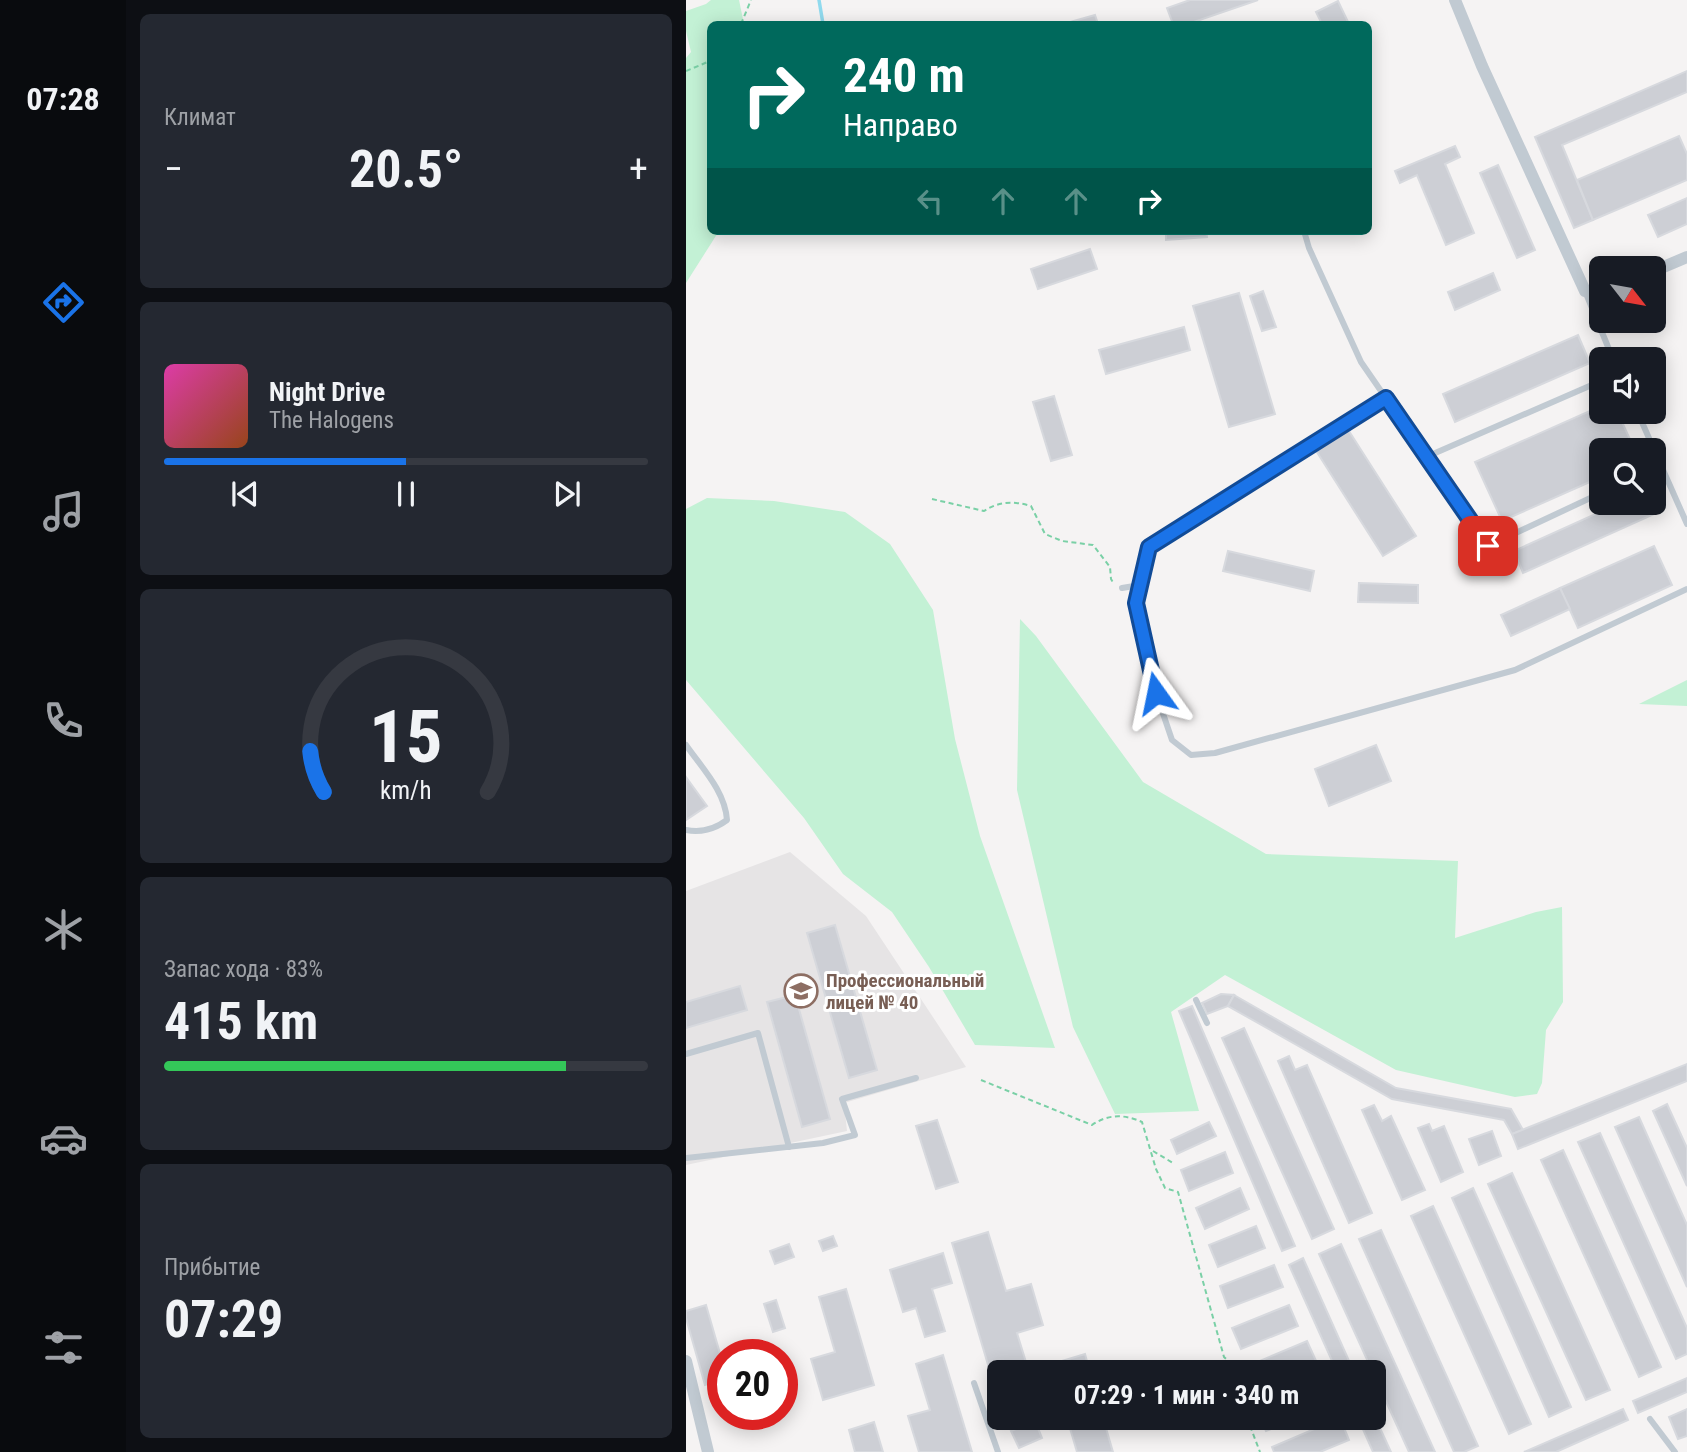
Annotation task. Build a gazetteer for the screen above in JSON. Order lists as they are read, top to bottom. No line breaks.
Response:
{"places":{"school or university":["Профессиональный лицей № 40"]},"north":"bottom right","page":{"tabs":"07:28","tile":["Климат",["Запас хода · 83%","415 km"],["Прибытие","07:29"]],"turn":["240 m","Направо"],"heat":["−","20.5°","+"],"song":["Night Drive","The Halogens"],"limit":"20","trip":"07:29 · 1 мин · 340 m","gauge":["15","km/h"]}}
